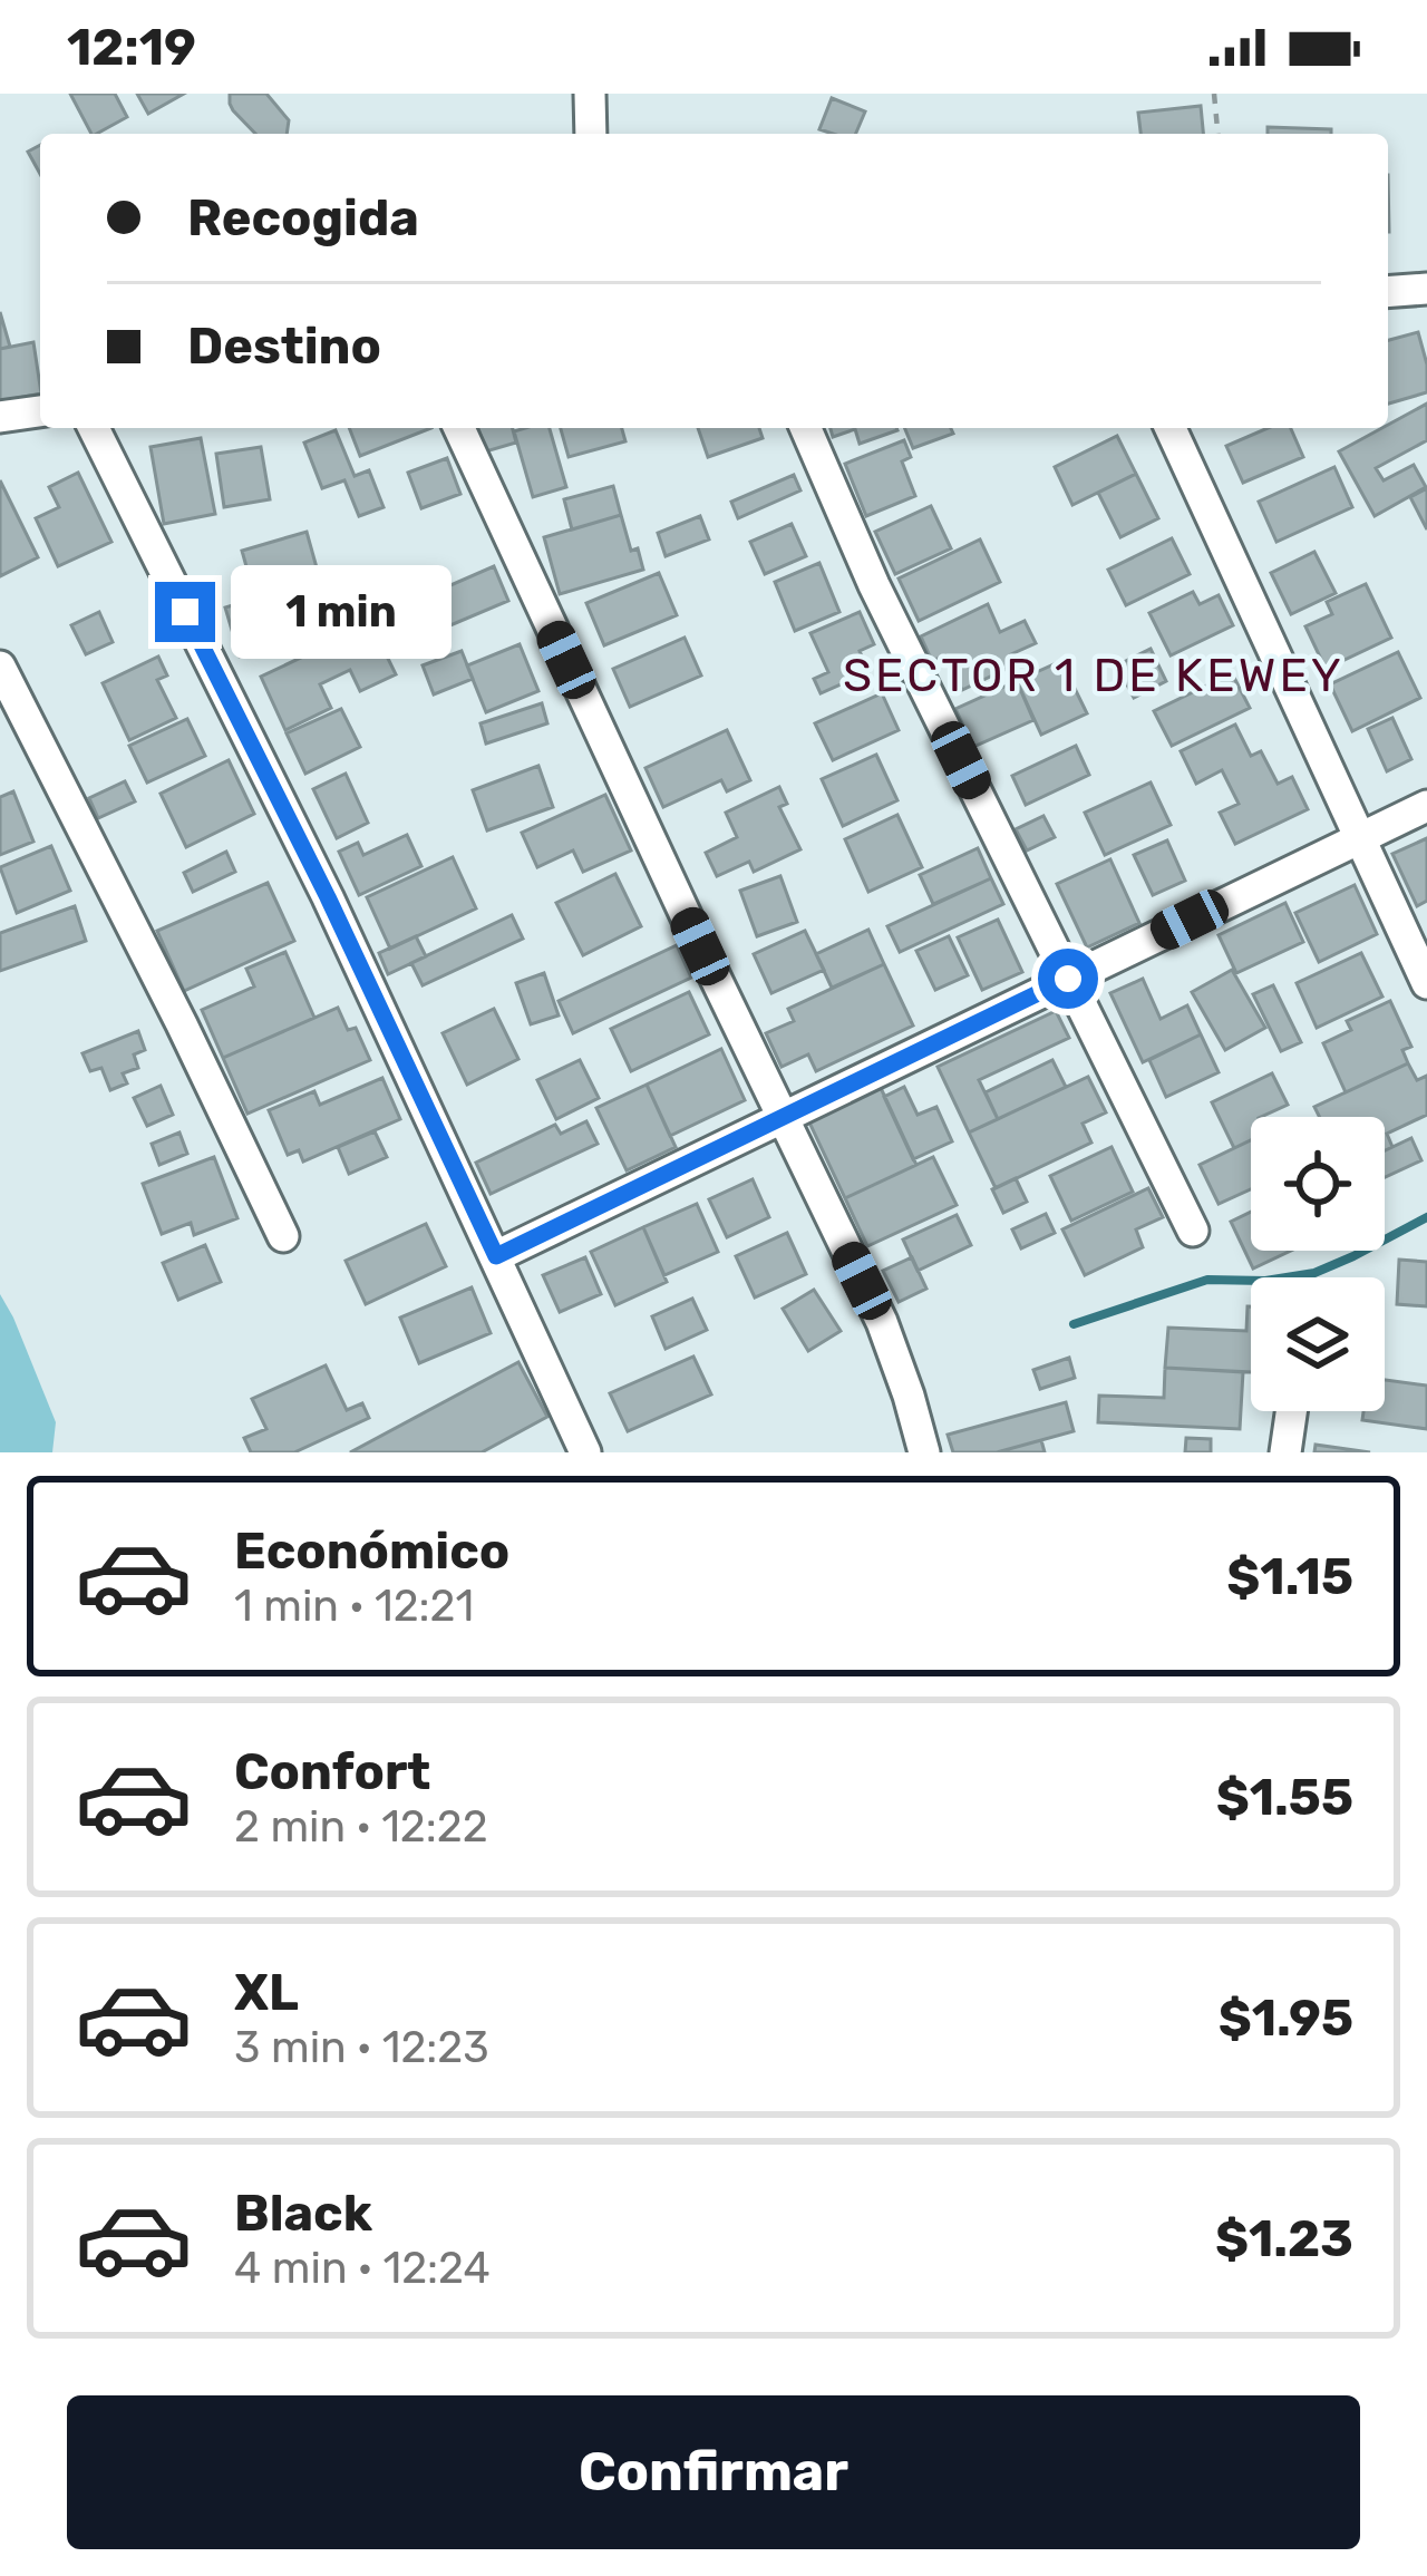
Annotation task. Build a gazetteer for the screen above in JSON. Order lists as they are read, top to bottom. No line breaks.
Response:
{"districts":["SECTOR 1 DE KEWEY"],"page":{"status":"12:19","banner":["Recogida","Destino"],"bubble":"1 min","list":[{"name":"Económico","note":"1 min · 12:21","value":"$1.15"},{"name":"Confort","note":"2 min · 12:22","value":"$1.55"},{"name":"XL","note":"3 min · 12:23","value":"$1.95"},{"name":"Black","note":"4 min · 12:24","value":"$1.23"}],"buttons":"Confirmar"}}
